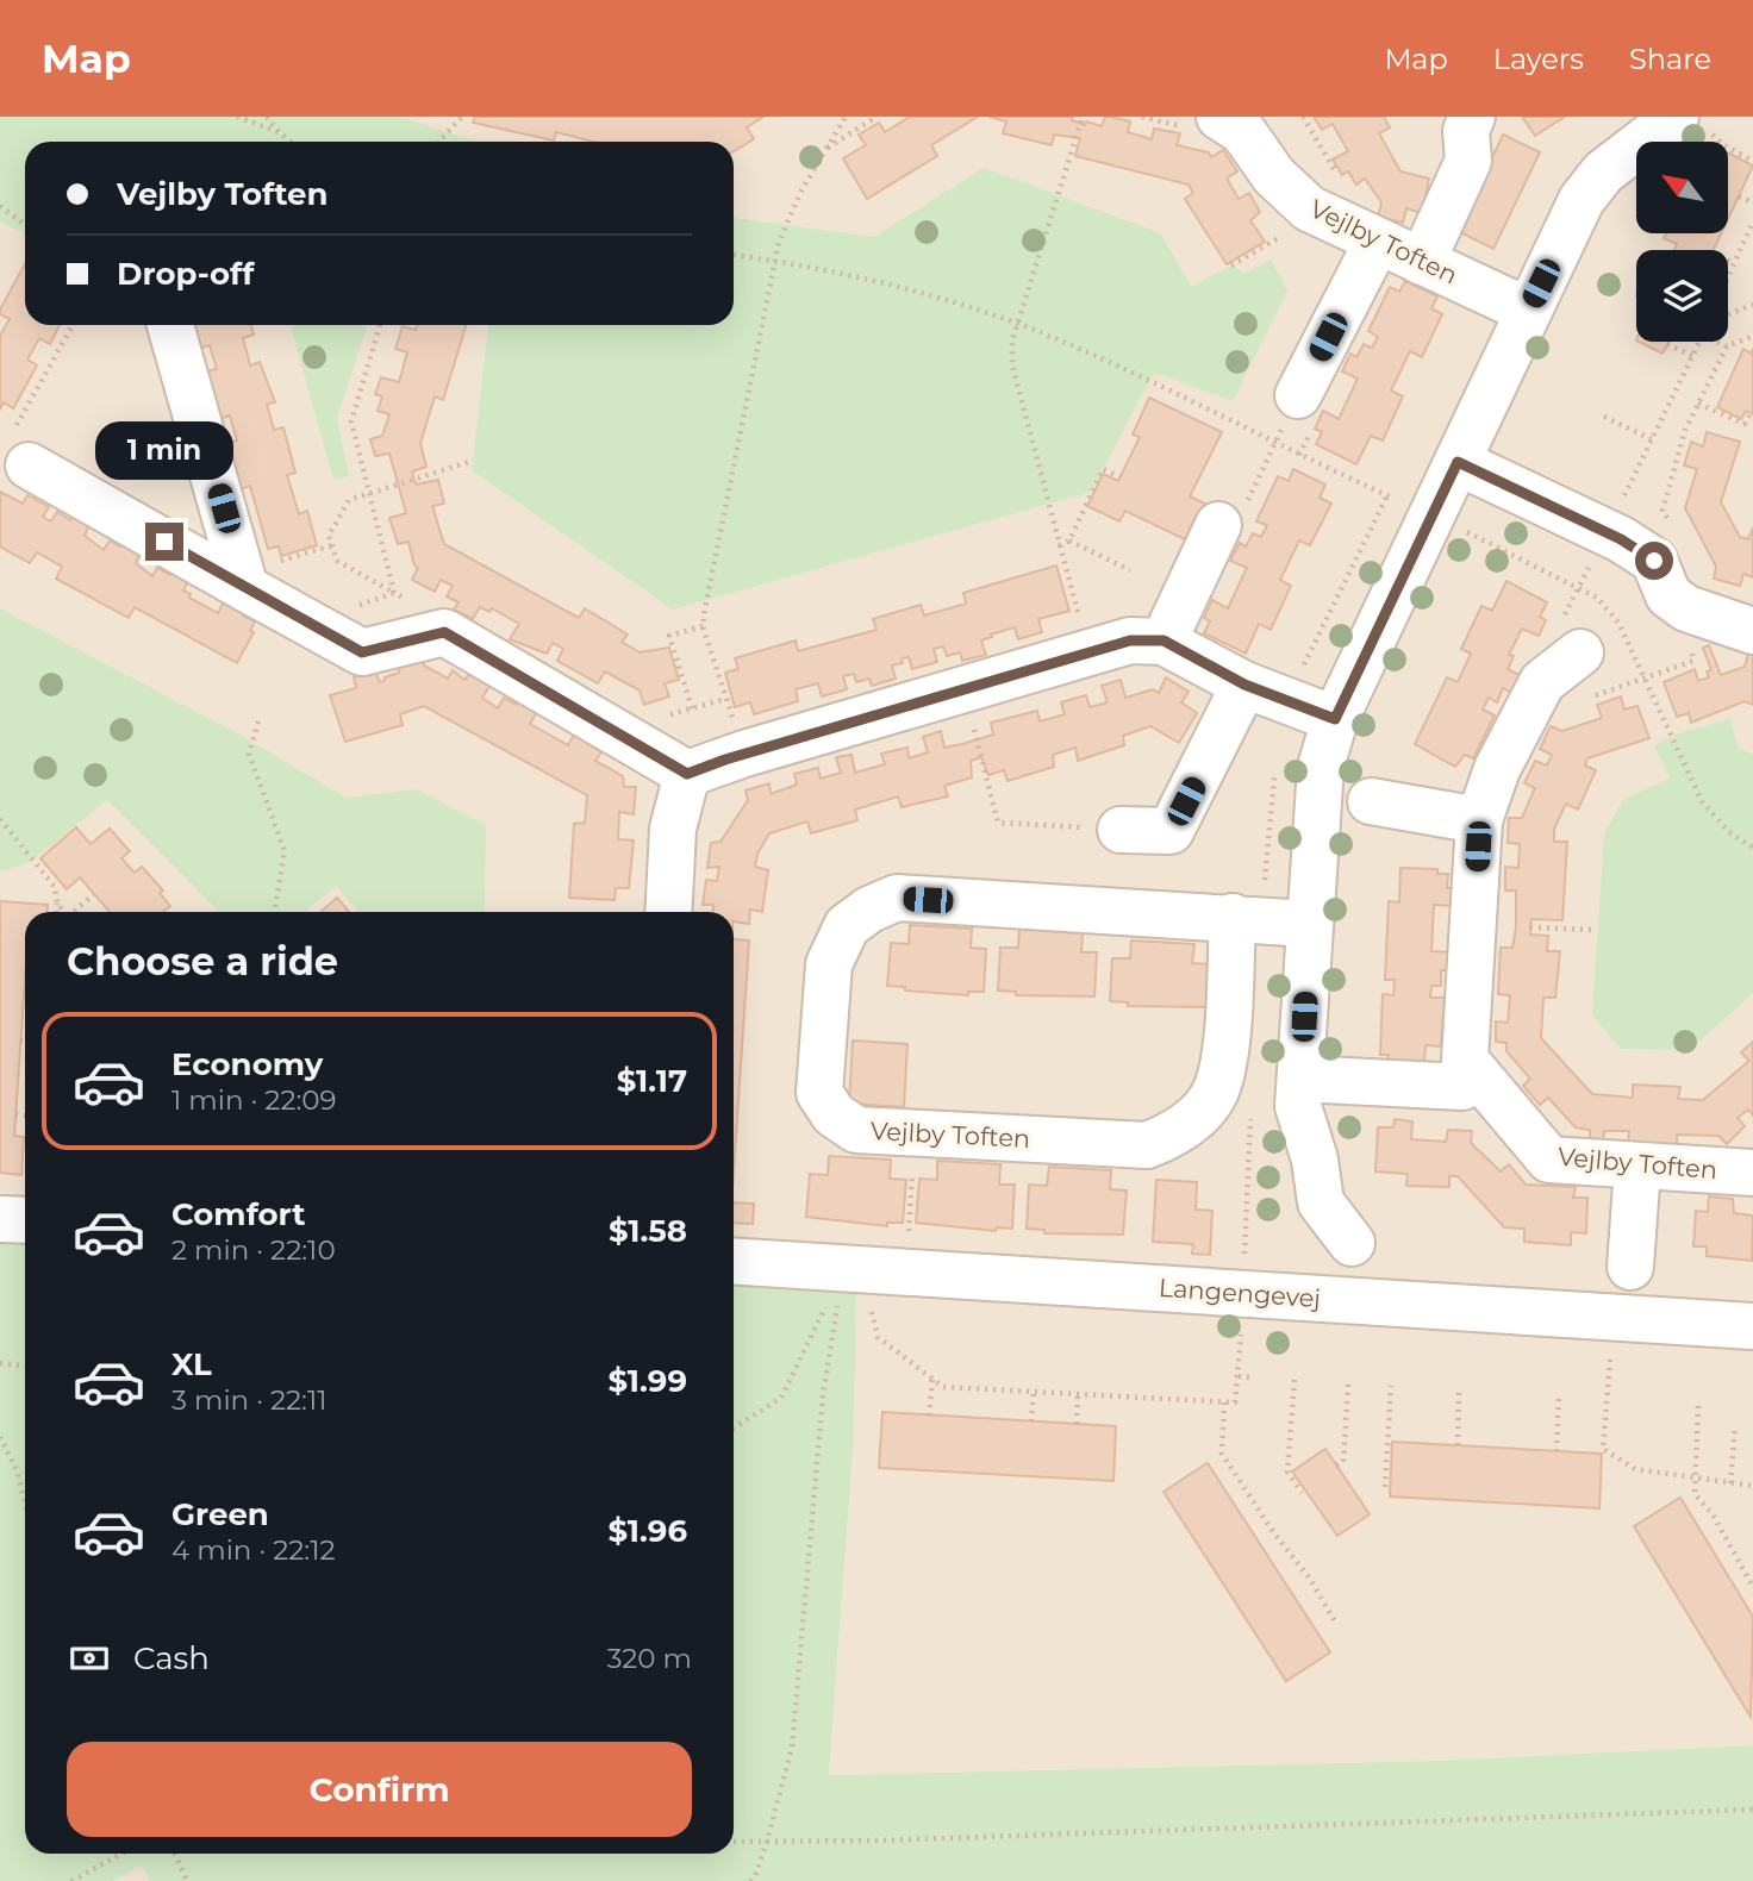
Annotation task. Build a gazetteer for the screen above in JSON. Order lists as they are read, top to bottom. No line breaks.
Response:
{"streets":{"street":["Vejlby Toften","Langengevej"]},"north":"top left","page":{"header":"Map","nav":["Map","Layers","Share"],"banner":["Vejlby Toften","Drop-off"],"bubble":"1 min","heading":"Choose a ride","list":[{"name":"Economy","note":"1 min · 22:09","value":"$1.17"},{"name":"Comfort","note":"2 min · 22:10","value":"$1.58"},{"name":"XL","note":"3 min · 22:11","value":"$1.99"},{"name":"Green","note":"4 min · 22:12","value":"$1.96"}],"pay":["Cash","320 m"],"buttons":"Confirm"}}
